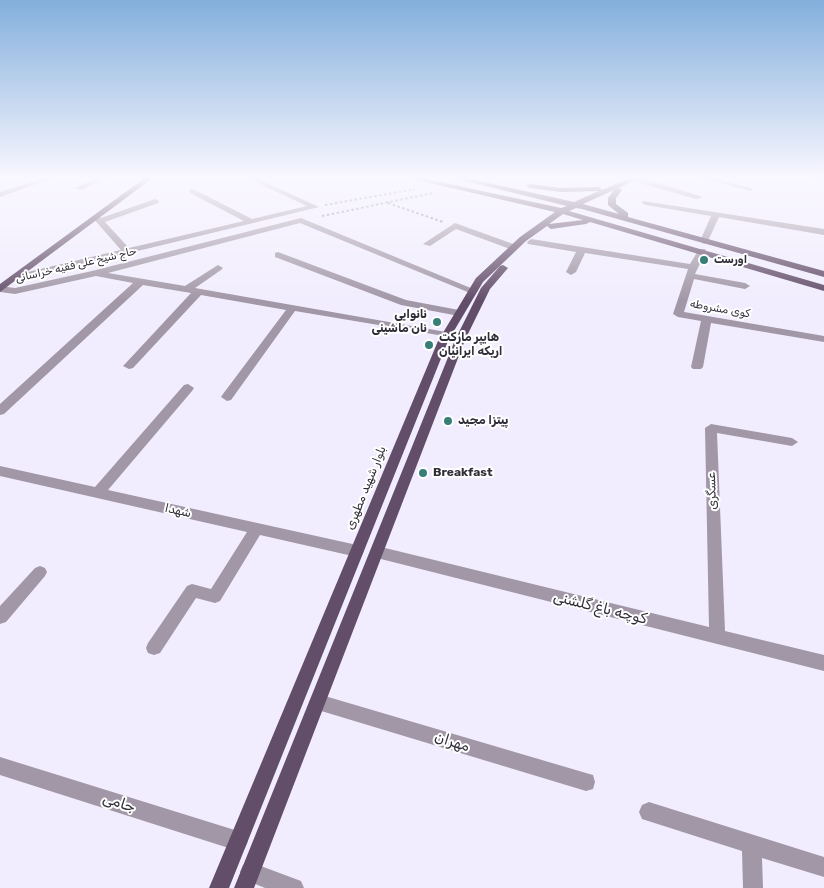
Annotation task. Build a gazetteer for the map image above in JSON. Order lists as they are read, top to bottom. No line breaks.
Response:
{"streets":{"main road":["بلوار شهید مطهری"],"street":["حاج شیخ علی فقیه خراسانی","کوی مشروطه","عسگری","شهدا","کوچه باغ گلشنی","مهران","جامی"]},"crossings":[["بلوار شهید مطهری","شهدا"],["بلوار شهید مطهری","کوچه باغ گلشنی"],["بلوار شهید مطهری","مهران"],["بلوار شهید مطهری","جامی"],["عسگری","کوچه باغ گلشنی"]],"places":["اورست","نانوایی نان ماشینی","هایپر مارکت اریکه ایرانیان","پیتزا مجید","Breakfast"]}
